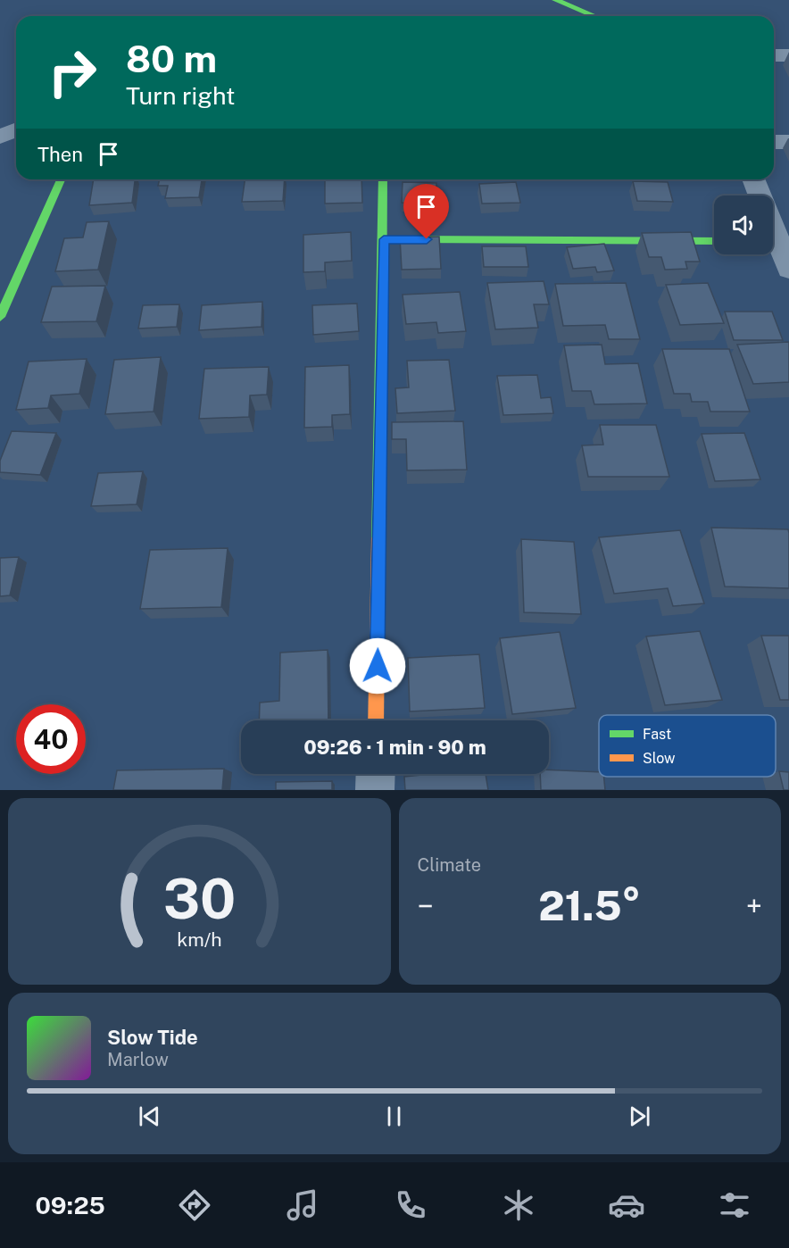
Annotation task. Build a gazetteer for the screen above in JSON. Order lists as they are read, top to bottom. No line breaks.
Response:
{"legend":["Fast","Slow"],"page":{"turn":["80 m","Turn right"],"then":"Then","limit":"40","trip":"09:26 · 1 min · 90 m","tile":"Climate","heat":["−","21.5°","+"],"song":["Slow Tide","Marlow"],"tabs":"09:25","gauge":["30","km/h"]}}
